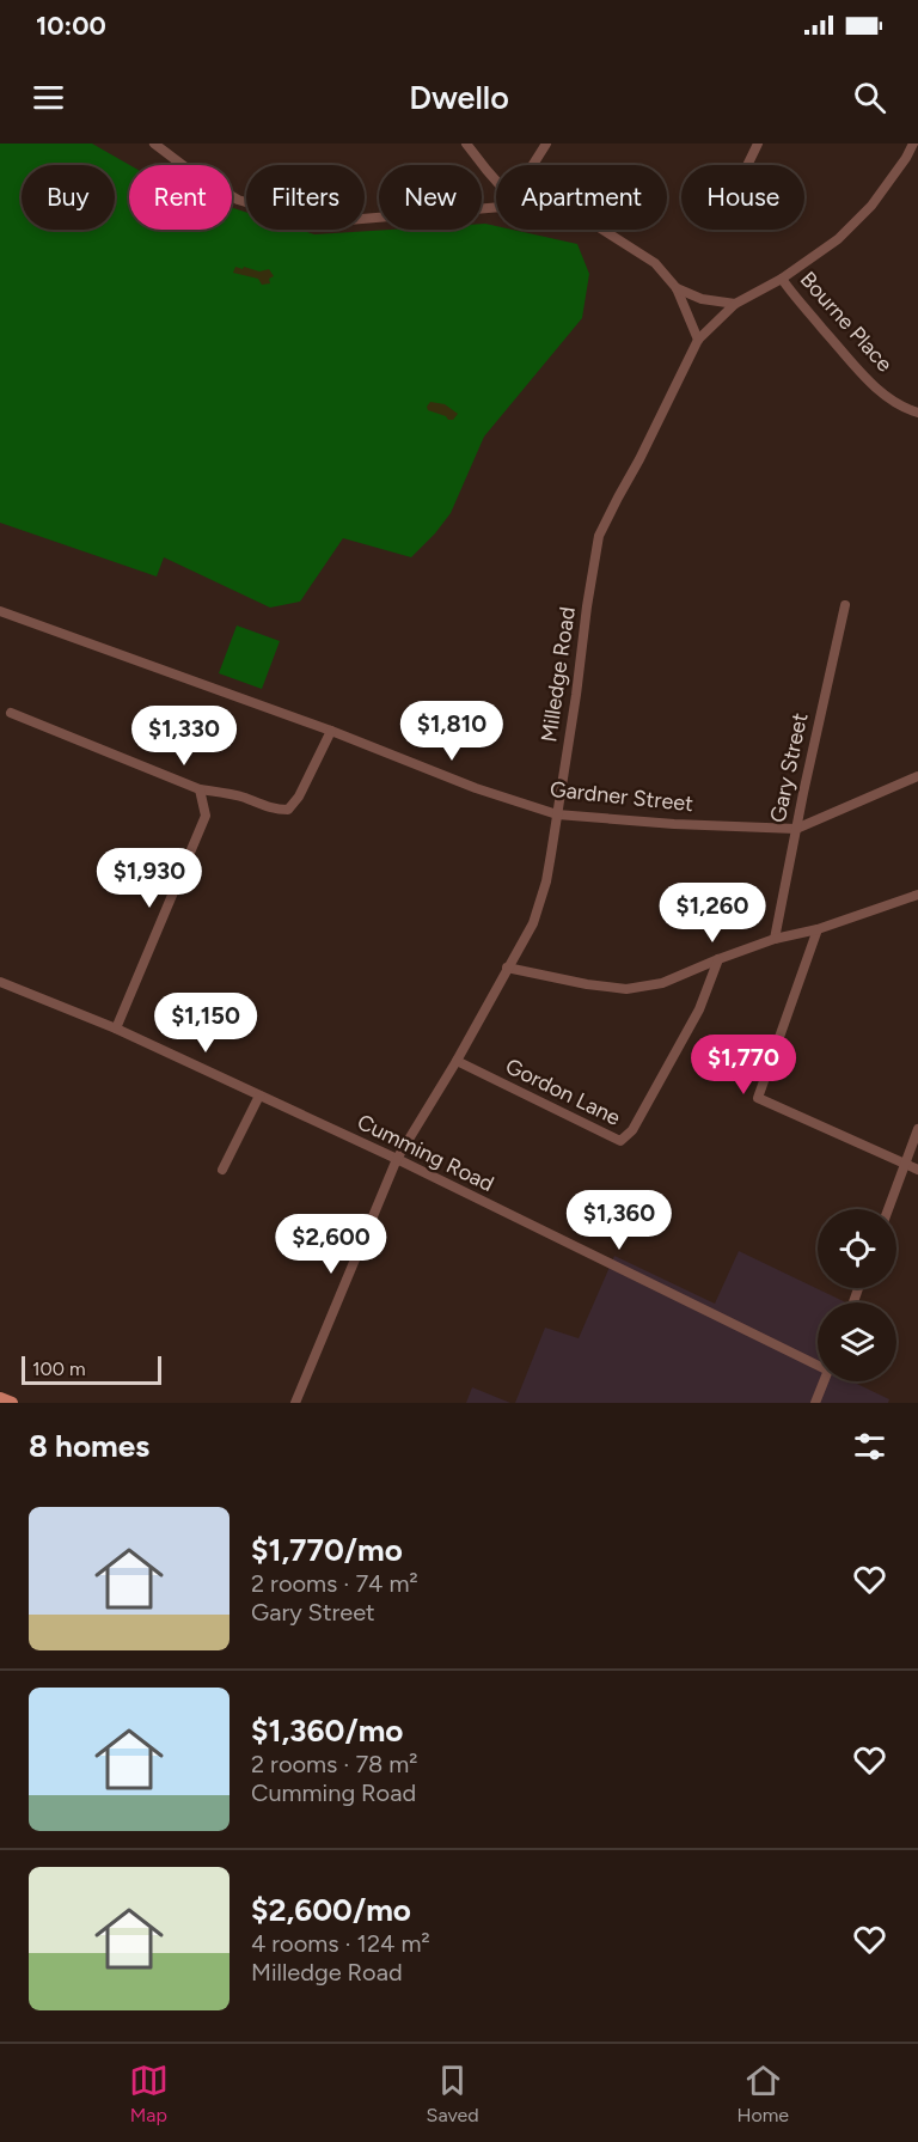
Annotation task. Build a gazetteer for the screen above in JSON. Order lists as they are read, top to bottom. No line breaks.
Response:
{"streets":{"street":["Bourne Place","Milledge Road","Gary Street","Gardner Street","Gordon Lane","Cumming Road"]},"crossings":[["Bourne Place","Milledge Road"],["Milledge Road","Gardner Street"],["Milledge Road","Gordon Lane"],["Milledge Road","Cumming Road"],["Gary Street","Gardner Street"]],"scale_bar":"100 m","page":{"status":"10:00","header":"Dwello","chip":["Buy","Rent","Filters","New","Apartment","House"],"price":["$1,810","$1,330","$1,930","$1,260","$1,150","$1,770","$1,360","$2,600"],"scale":"100 m","heading":"8 homes","list":[{"name":"$1,770/mo","note":"2 rooms · 74 m² · Gary Street"},{"name":"$1,360/mo","note":"2 rooms · 78 m² · Cumming Road"},{"name":"$2,600/mo","note":"4 rooms · 124 m² · Milledge Road"}],"tabs":["Map","Saved","Home"]}}
